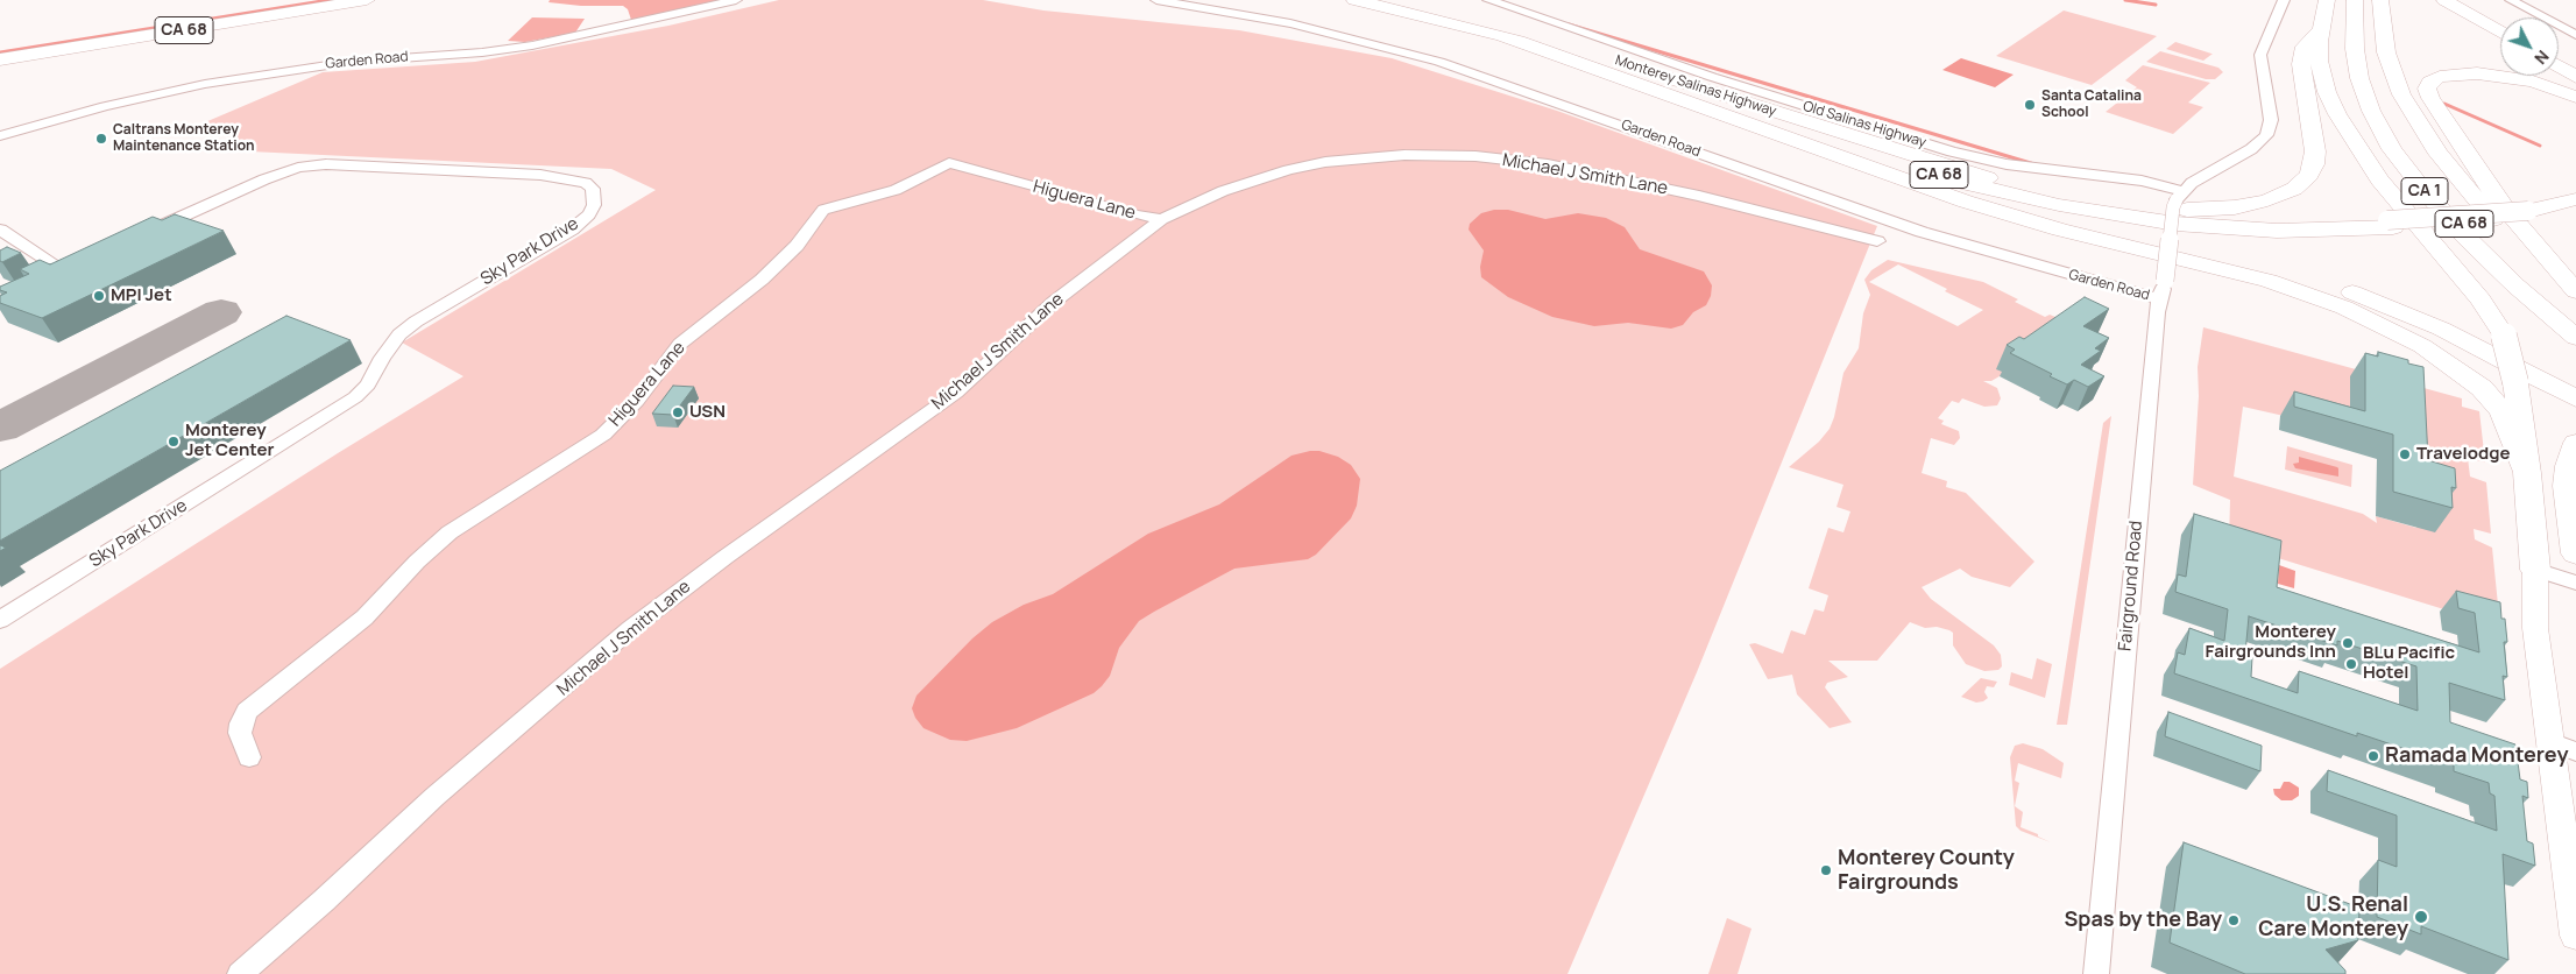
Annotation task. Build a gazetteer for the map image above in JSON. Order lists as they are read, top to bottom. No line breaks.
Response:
{"streets":{"highway":["CA 68","Monterey Salinas Highway","CA 1"],"street":["Garden Road","Old Salinas Highway","Michael J Smith Lane","Higuera Lane","Sky Park Drive","Fairground Road"]},"crossings":[["CA 68","Monterey Salinas Highway"],["Garden Road","Fairground Road"],["Old Salinas Highway","Fairground Road"],["Michael J Smith Lane","Higuera Lane"]],"places":["Santa Catalina School","Caltrans Monterey Maintenance Station","MPI Jet","USN","Monterey Jet Center","Travelodge","Monterey Fairgrounds Inn","BLu Pacific Hotel","Ramada Monterey","Monterey County Fairgrounds","U.S. Renal Care Monterey","Spas by the Bay"],"north":"bottom right"}
